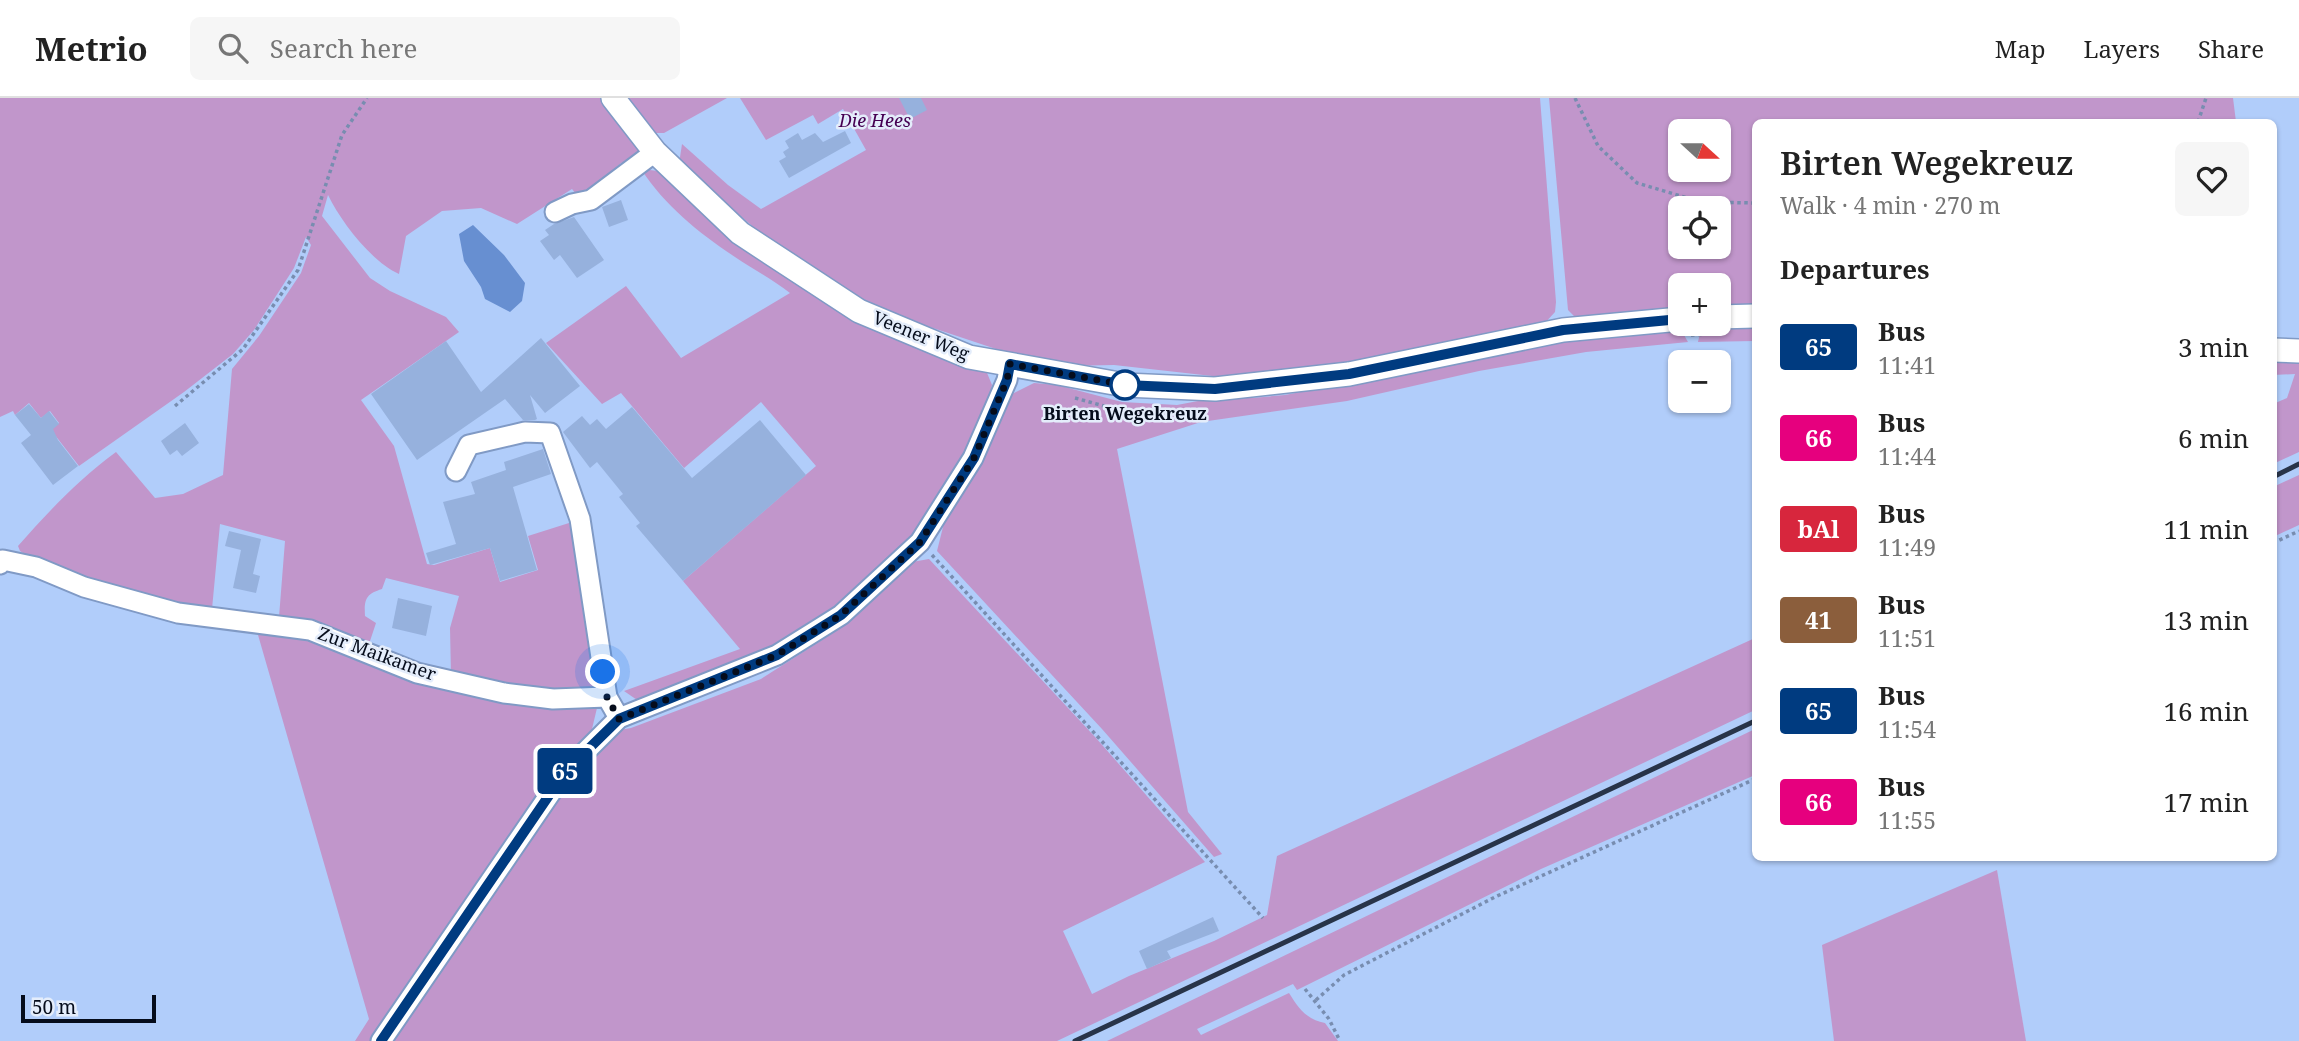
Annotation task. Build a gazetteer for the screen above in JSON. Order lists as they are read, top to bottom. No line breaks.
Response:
{"streets":{"main road":["Veener Weg"],"street":["Zur Maikamer"]},"parks":["Die Hees"],"places":["Birten Wegekreuz"],"lines":["bus line 65"],"scale_bar":"50 m","north":"right","page":{"header":"Metrio","search":"Search here","nav":["Map","Layers","Share"],"on_map":"65","map_buttons":["+","−"],"heading":[["Birten Wegekreuz","Walk · 4 min · 270 m"],"Departures"],"list":[{"mark":"65","name":"Bus","note":"11:41","value":"3 min"},{"mark":"66","name":"Bus","note":"11:44","value":"6 min"},{"mark":"bAl","name":"Bus","note":"11:49","value":"11 min"},{"mark":"41","name":"Bus","note":"11:51","value":"13 min"},{"mark":"65","name":"Bus","note":"11:54","value":"16 min"},{"mark":"66","name":"Bus","note":"11:55","value":"17 min"}],"scale":"50 m"}}
